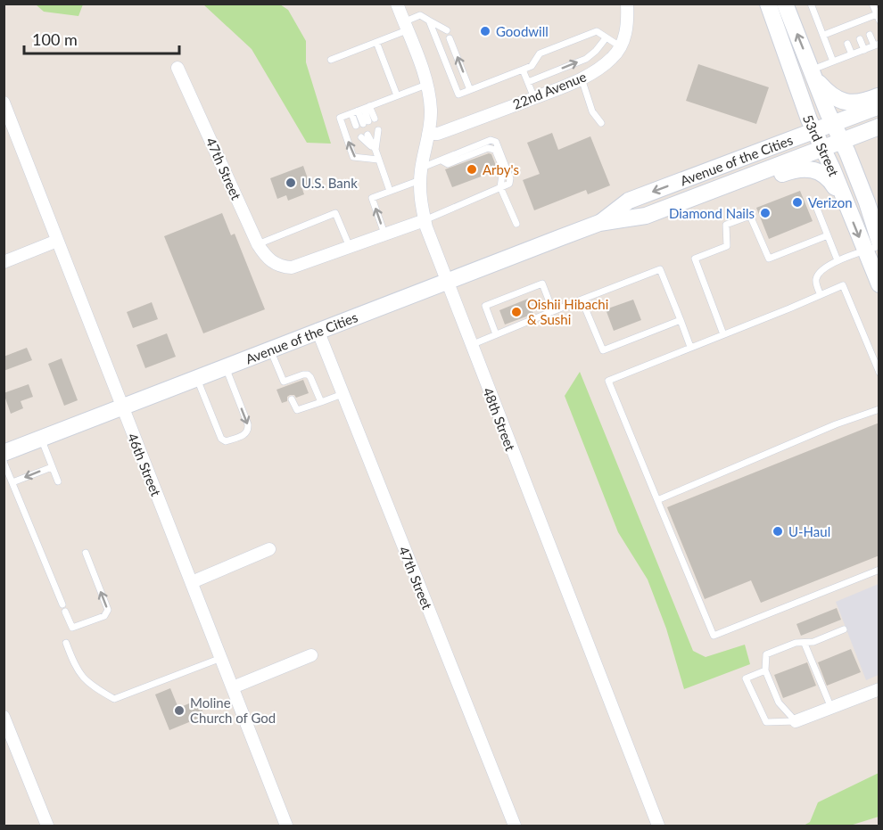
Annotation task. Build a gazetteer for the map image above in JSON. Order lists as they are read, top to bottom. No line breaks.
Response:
{"streets":{"main road":["53rd Street","Avenue of the Cities"],"street":["22nd Avenue","47th Street","48th Street","46th Street"]},"crossings":[["22nd Avenue","48th Street"],["53rd Street","Avenue of the Cities"],["Avenue of the Cities","47th Street"],["Avenue of the Cities","48th Street"],["Avenue of the Cities","46th Street"]],"places":["Goodwill","Arby's","U.S. Bank","Verizon","Diamond Nails","Oishii Hibachi & Sushi","U-Haul","Moline Church of God"],"scale_bar":"100 m"}
